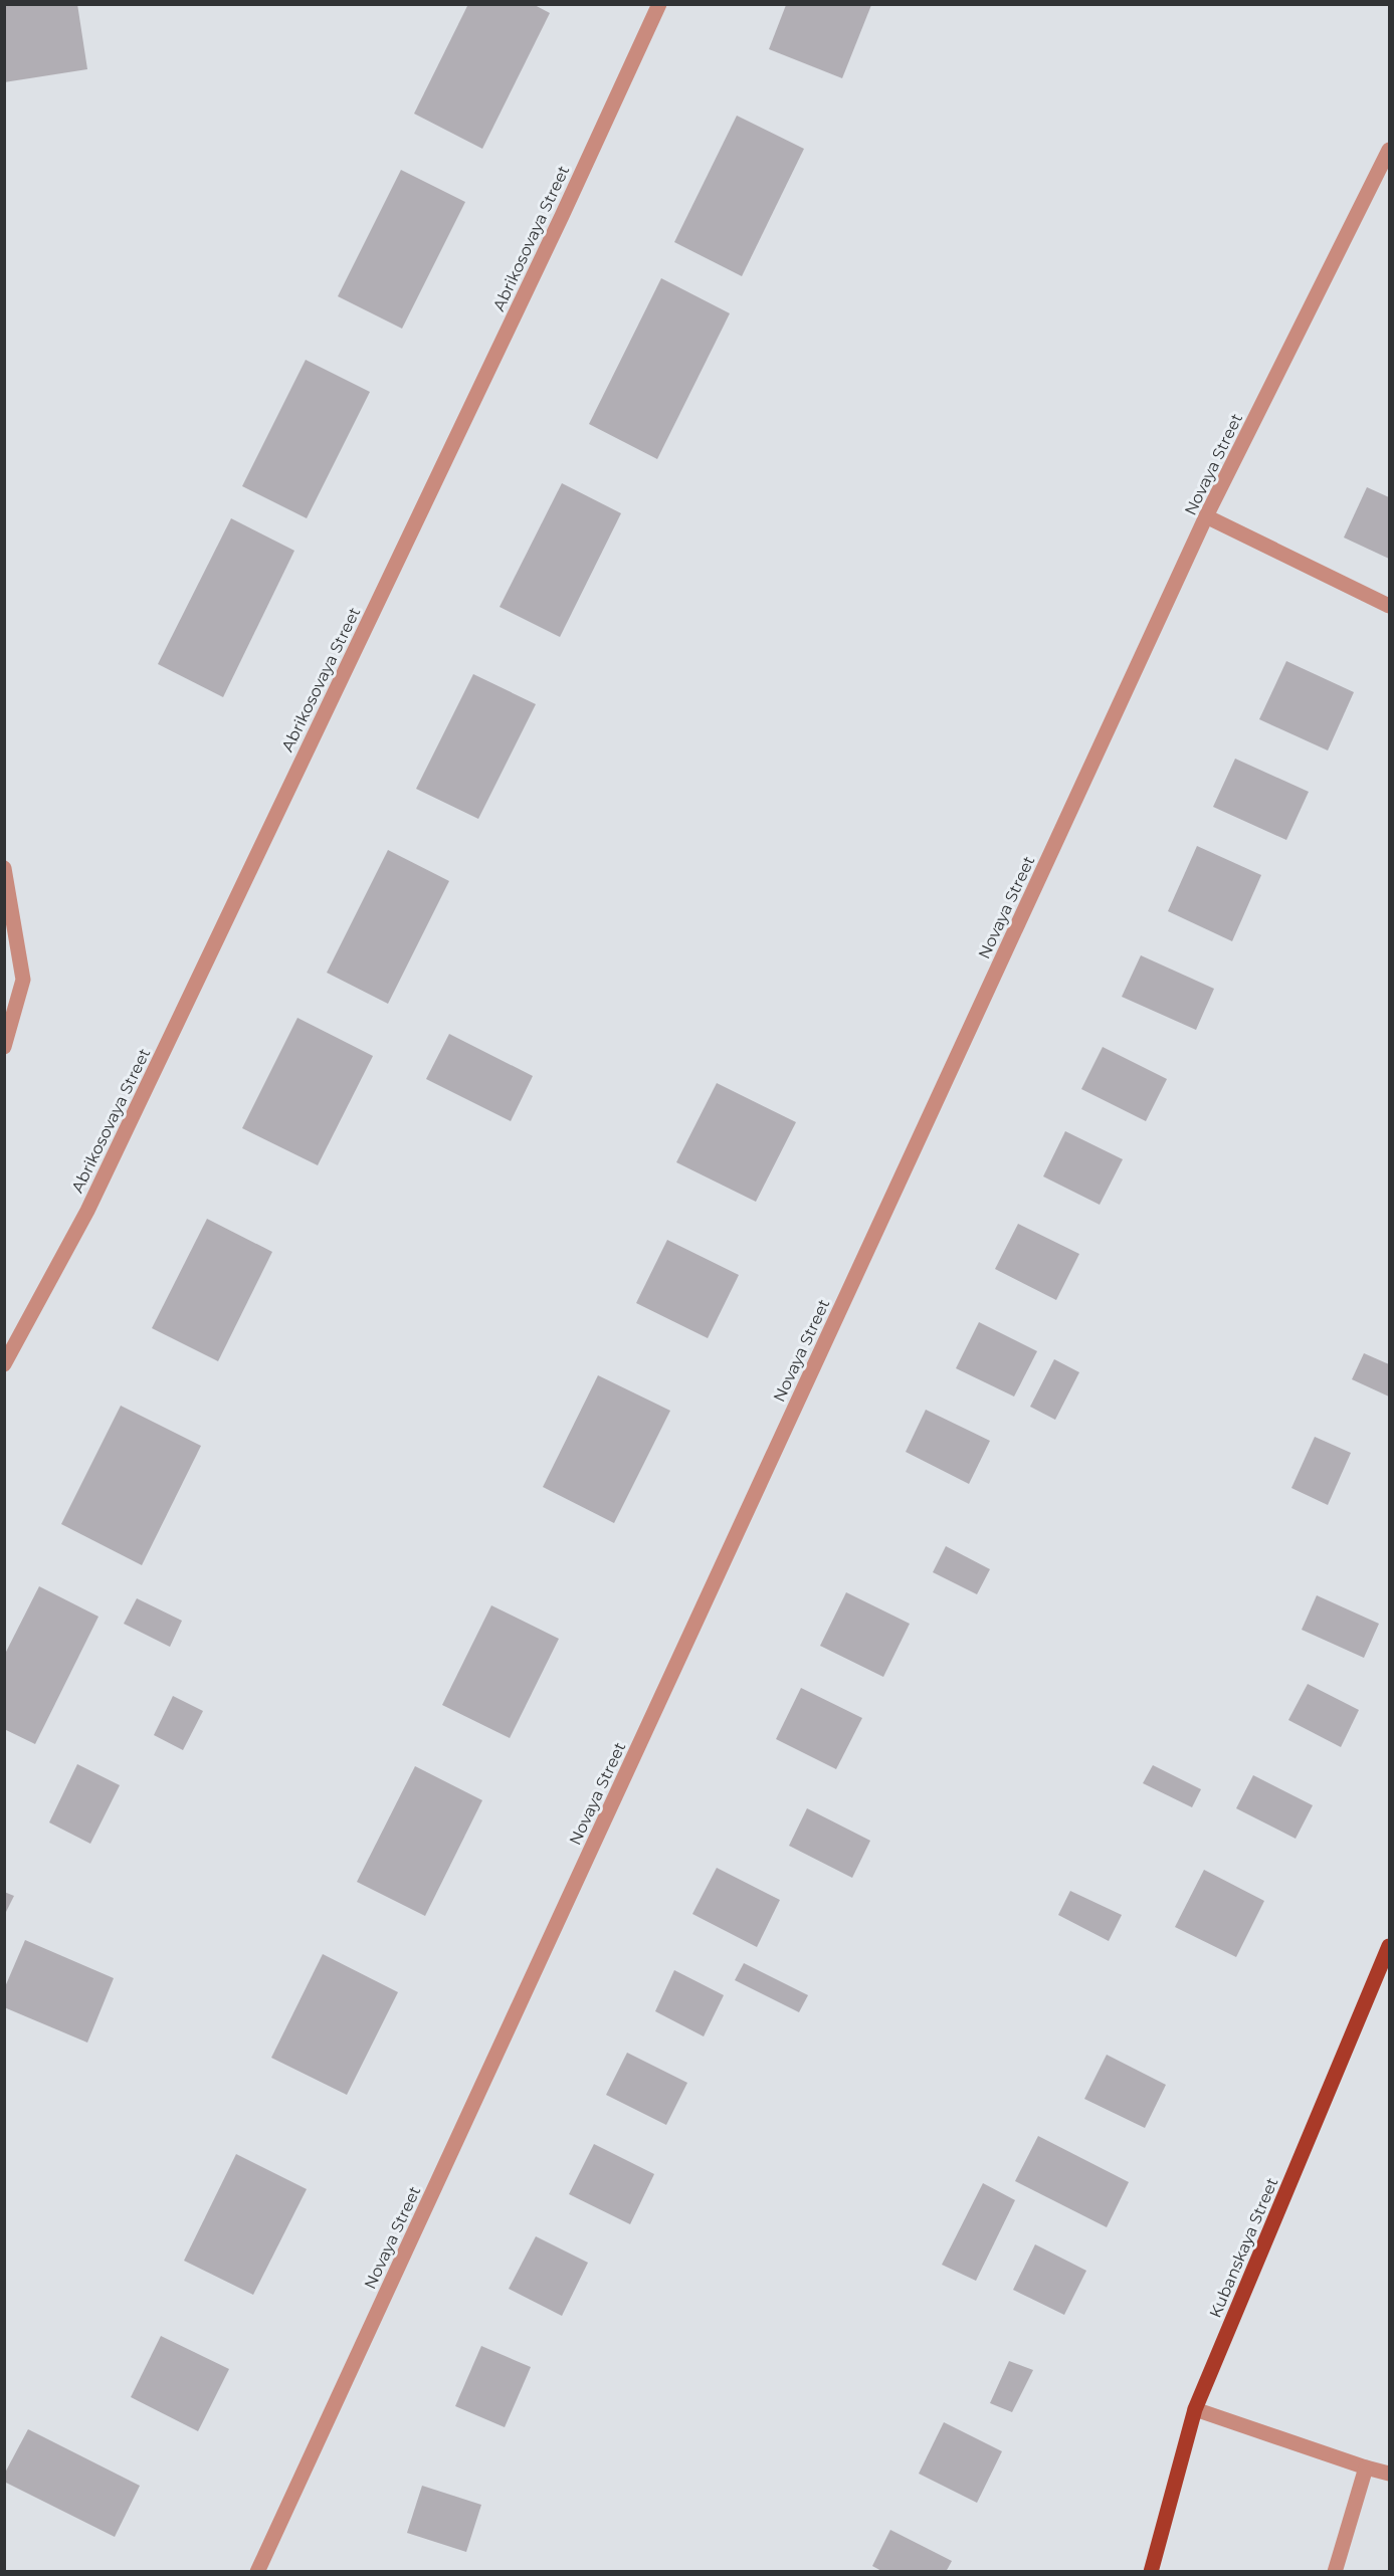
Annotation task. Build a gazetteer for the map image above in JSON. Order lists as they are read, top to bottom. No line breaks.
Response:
{"streets":{"main road":["Kubanskaya Street"],"street":["Abrikosovaya Street","Novaya Street"]}}
